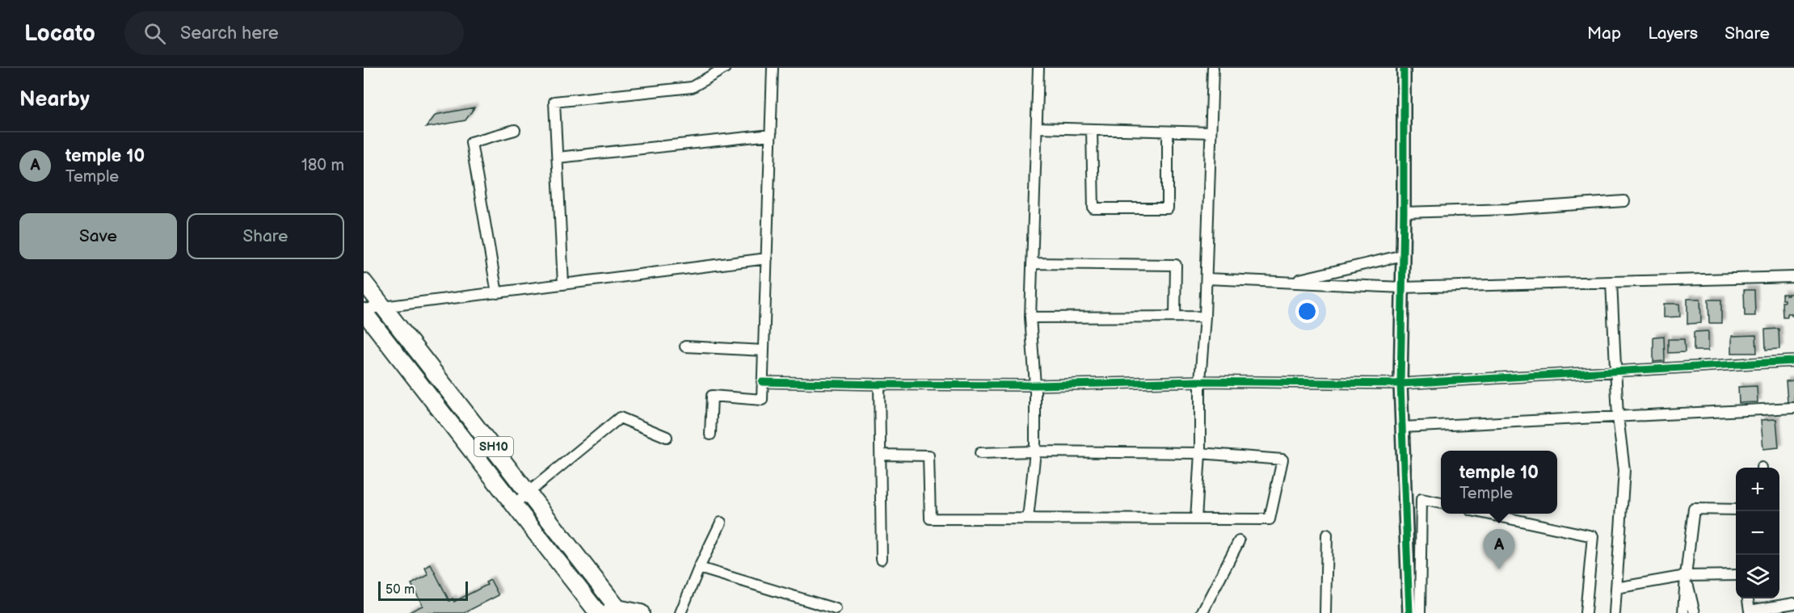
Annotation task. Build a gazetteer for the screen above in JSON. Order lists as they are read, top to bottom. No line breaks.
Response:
{"streets":{"main road":["SH10"]},"scale_bar":"50 m","page":{"header":"Locato","search":"Search here","nav":["Map","Layers","Share"],"heading":"Nearby","list":[{"mark":"A","name":"temple 10","note":"Temple","value":"180 m"}],"buttons":["Save","Share"],"popup":["temple 10","Temple"],"map_buttons":["+","−"],"pins":"A","scale":"50 m"}}
